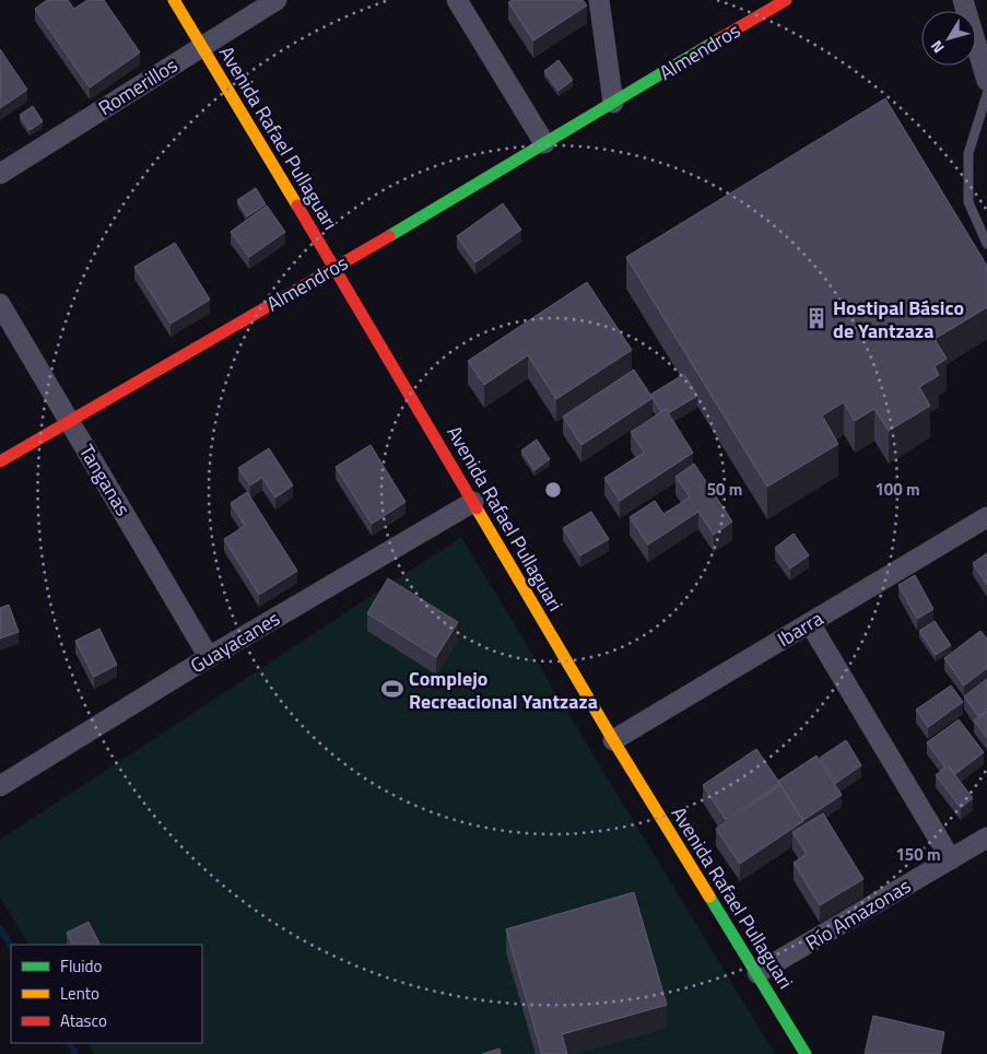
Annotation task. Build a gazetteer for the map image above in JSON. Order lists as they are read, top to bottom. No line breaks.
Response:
{"streets":{"street":["Almendros","Romerillos","Avenida Rafael Pullaguari","Tanganas","Ibarra","Guayacanes","Río Amazonas"]},"crossings":[["Almendros","Avenida Rafael Pullaguari"],["Almendros","Tanganas"],["Romerillos","Avenida Rafael Pullaguari"],["Avenida Rafael Pullaguari","Ibarra"],["Avenida Rafael Pullaguari","Guayacanes"],["Avenida Rafael Pullaguari","Río Amazonas"],["Tanganas","Guayacanes"]],"places":{"building":["Hostipal Básico de Yantzaza"],"sports":["Complejo Recreacional Yantzaza"]},"legend":["Fluido","Lento","Atasco"],"north":"bottom left","rings":["50 m","100 m","150 m"]}
